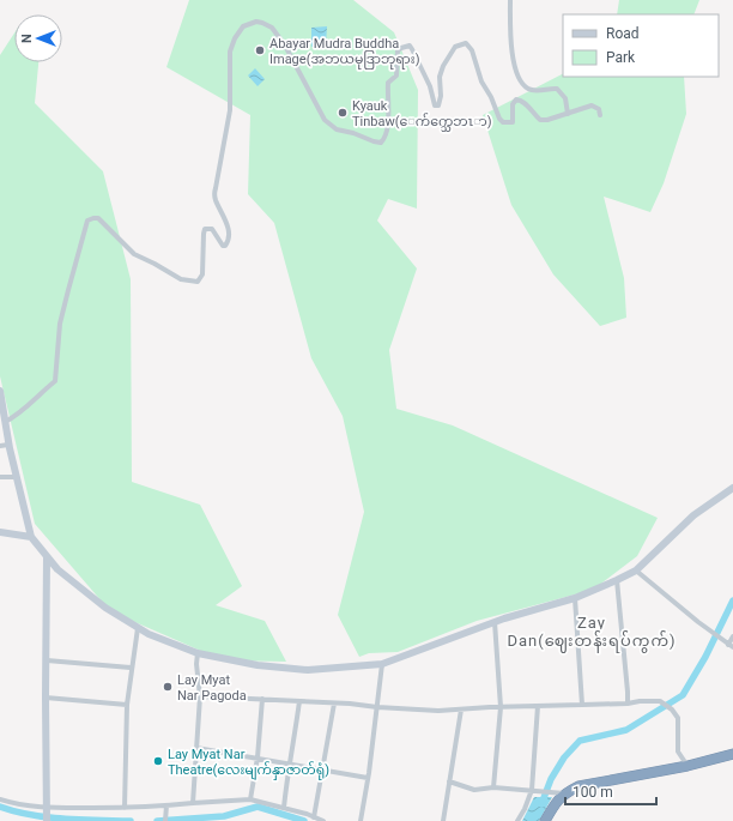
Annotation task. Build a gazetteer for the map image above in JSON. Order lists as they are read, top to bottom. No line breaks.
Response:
{"districts":["Zay Dan(ဈေးတန်းရပ်ကွက်)"],"places":["Abayar Mudra Buddha Image(အဘယမုဒြာဘုရား)","Kyauk Tinbaw(ေက်က္သေဘၤာ)","Lay Myat Nar Pagoda","Lay Myat Nar Theatre(လေးမျက်နှာဇာတ်ရုံ)"],"legend":["Road","Park"],"scale_bar":"100 m","north":"left"}
